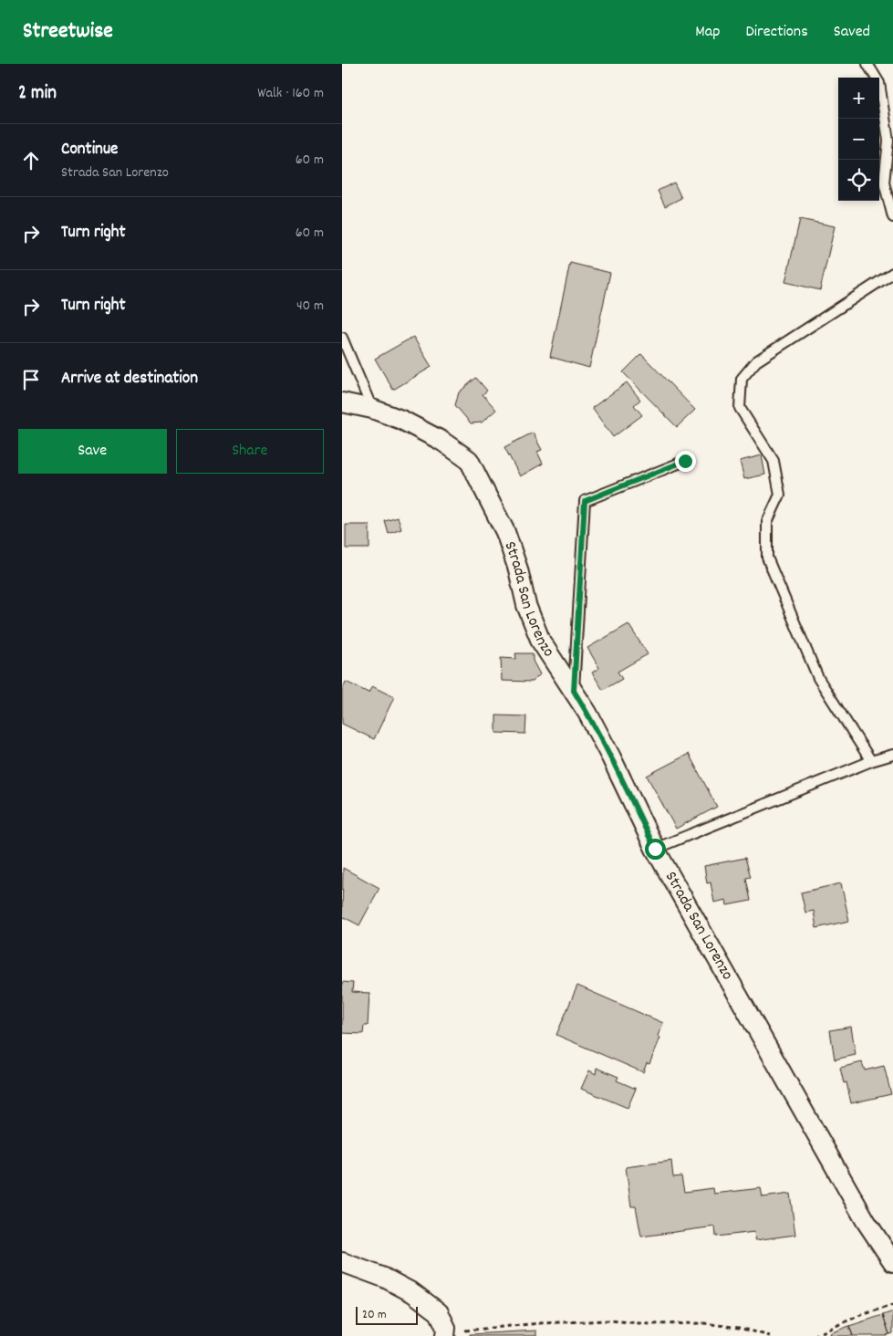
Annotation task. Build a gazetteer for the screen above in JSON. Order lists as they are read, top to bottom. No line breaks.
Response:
{"streets":{"street":["Strada San Lorenzo"]},"scale_bar":"20 m","page":{"header":"Streetwise","nav":["Map","Directions","Saved"],"heading":["2 min","Walk · 160 m"],"map_buttons":["+","−"],"list":[["Continue","Strada San Lorenzo","60 m"],["Turn right","60 m"],["Turn right","40 m"],"Arrive at destination"],"buttons":["Save","Share"],"scale":"20 m"}}
